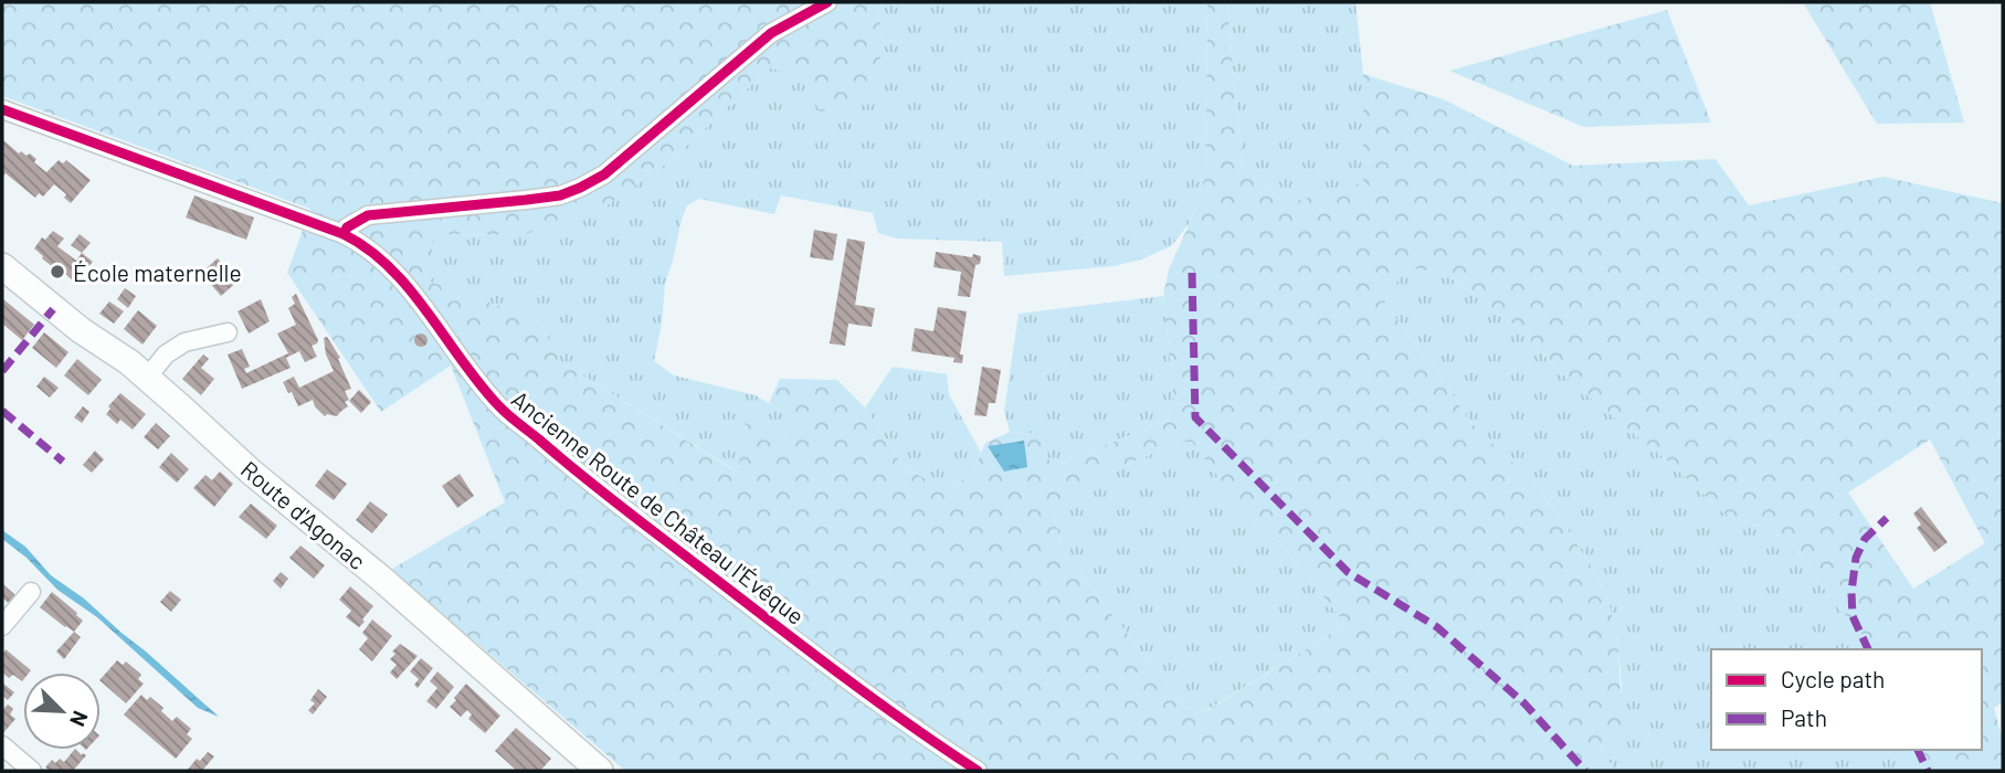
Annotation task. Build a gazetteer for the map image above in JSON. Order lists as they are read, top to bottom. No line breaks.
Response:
{"streets":{"main road":["Route d'Agonac"],"street":["Ancienne Route de Château l'Évêque"]},"places":["École maternelle"],"legend":["Cycle path","Path"],"north":"bottom right"}
